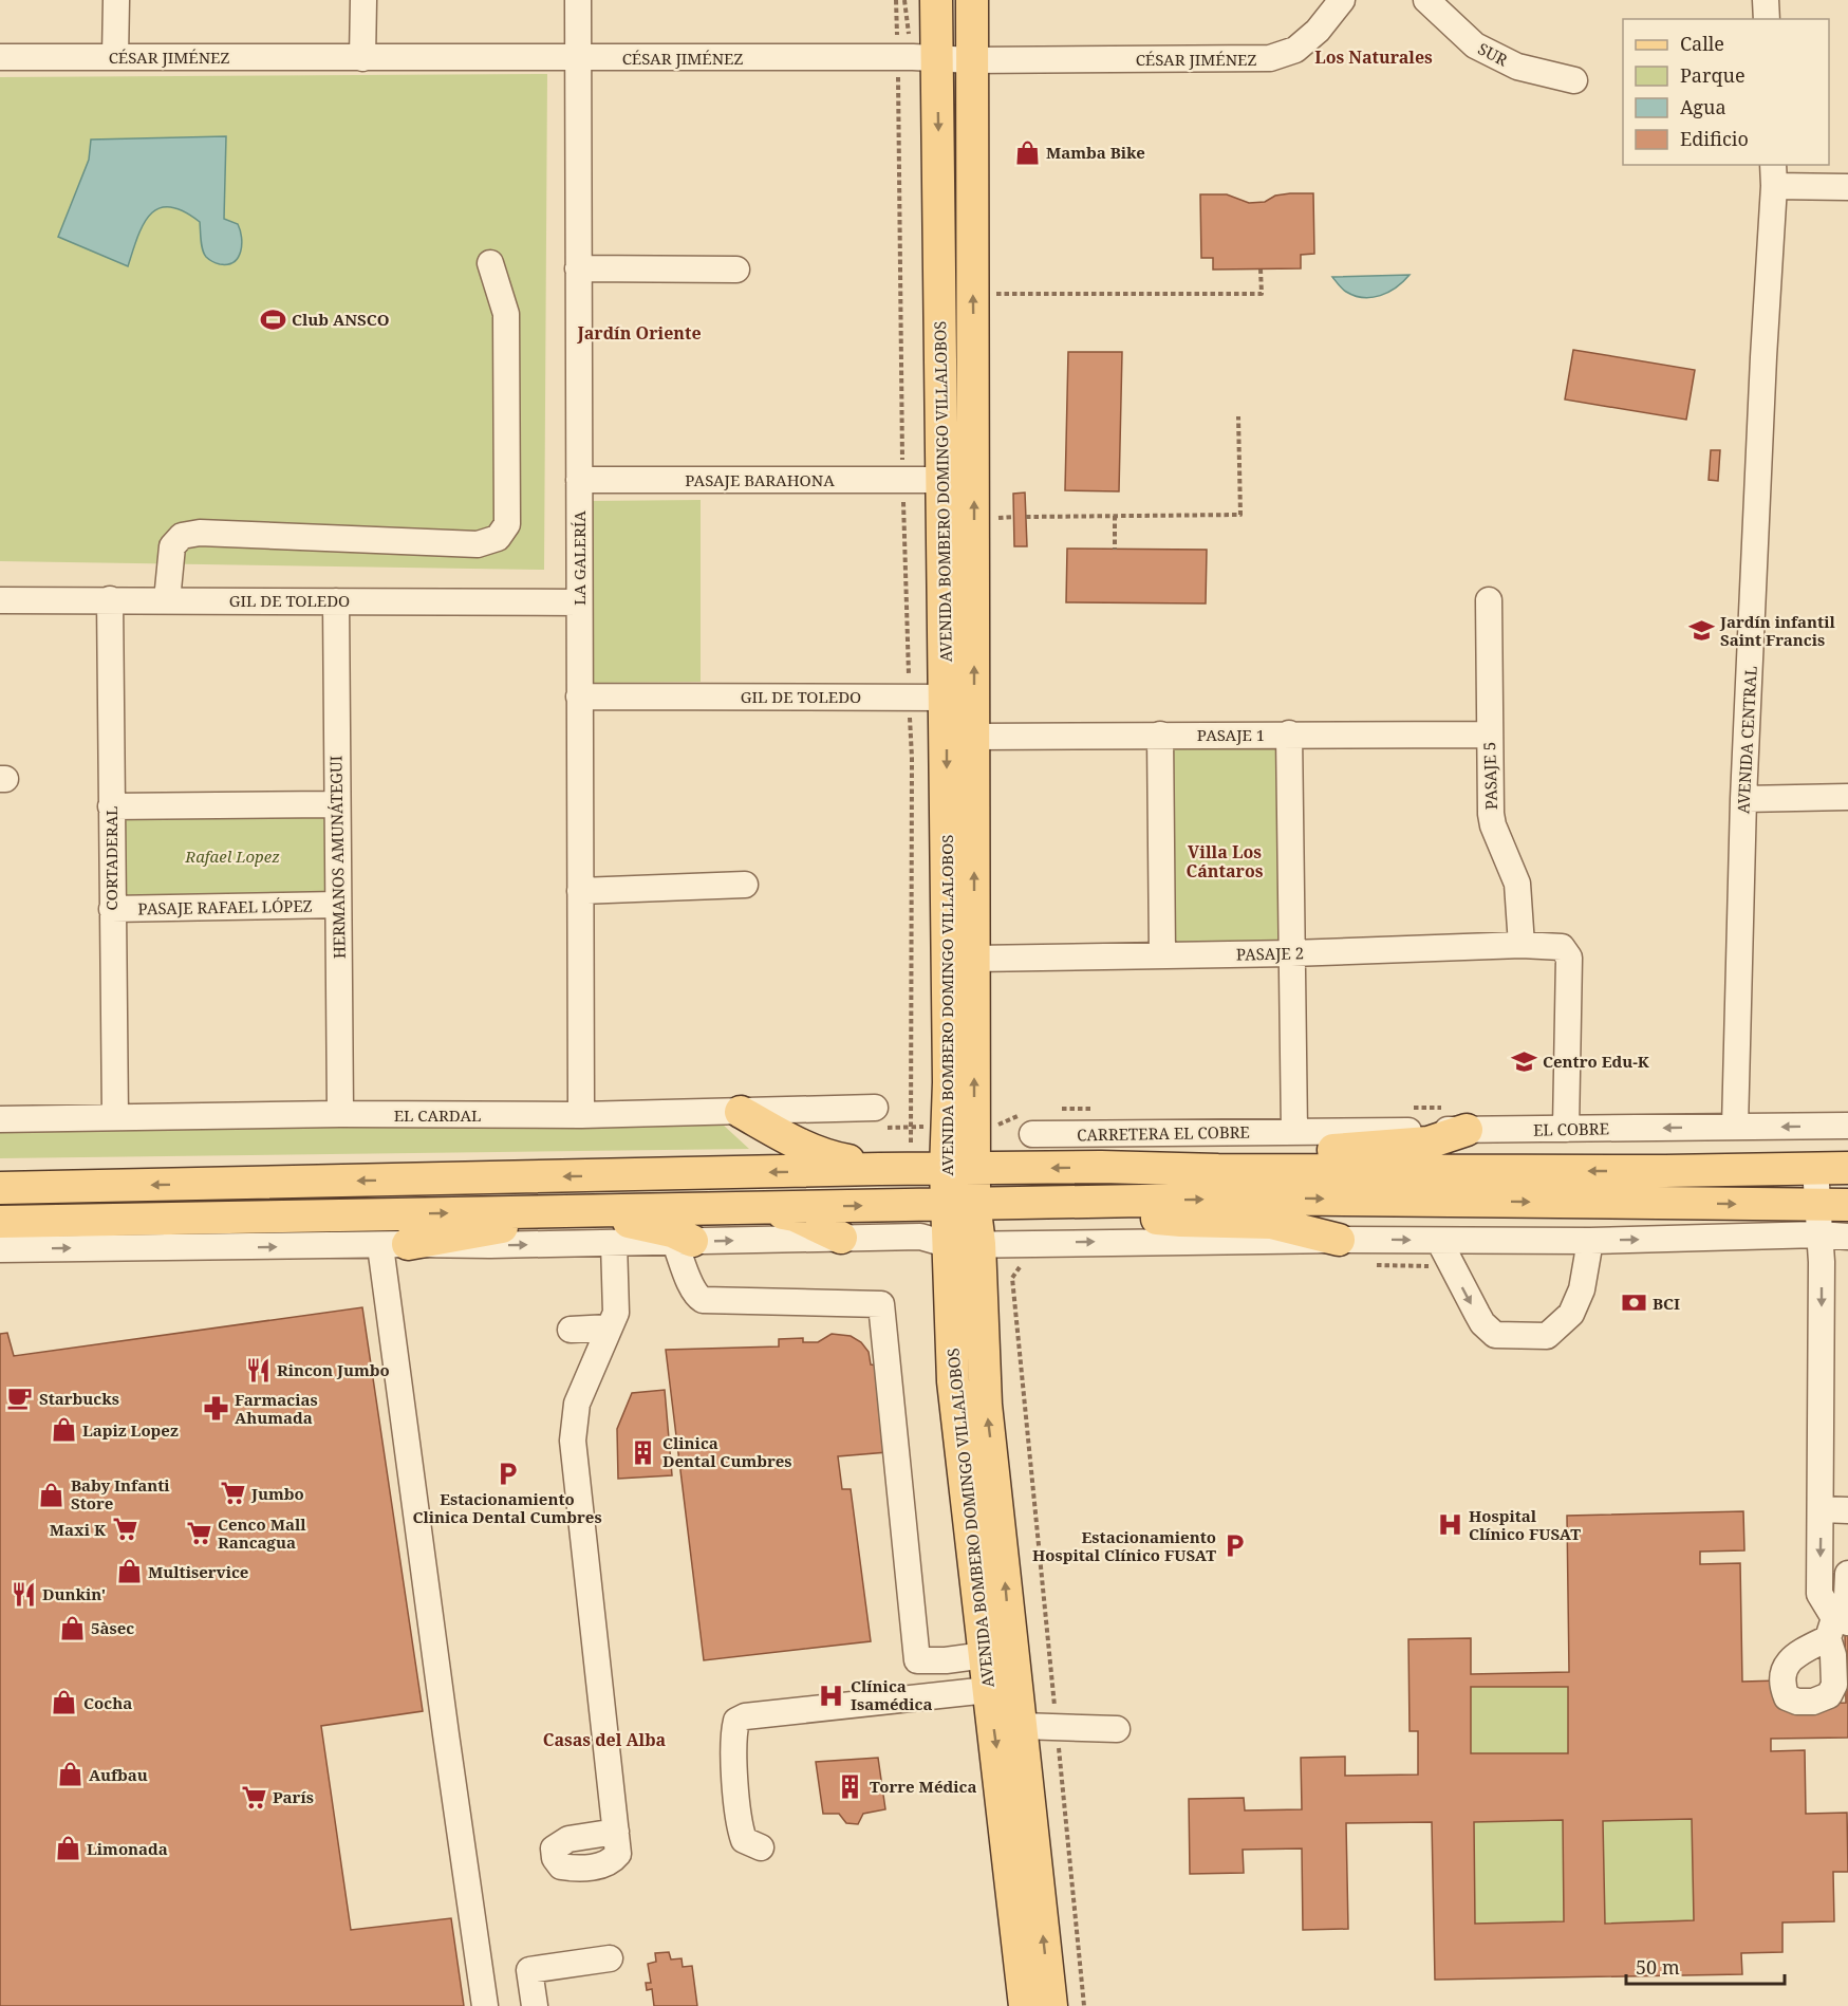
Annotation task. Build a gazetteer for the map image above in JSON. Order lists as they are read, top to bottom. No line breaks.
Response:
{"streets":{"main road":["AVENIDA BOMBERO DOMINGO VILLALOBOS"],"street":["SUR","CÉSAR JIMÉNEZ","PASAJE BARAHONA","LA GALERÍA","GIL DE TOLEDO","PASAJE 1","AVENIDA CENTRAL","PASAJE 5","HERMANOS AMUNÁTEGUI","CORTADERAL","PASAJE RAFAEL LÓPEZ","PASAJE 2","EL CARDAL","EL COBRE","CARRETERA EL COBRE"]},"crossings":[["CÉSAR JIMÉNEZ","AVENIDA BOMBERO DOMINGO VILLALOBOS"],["CÉSAR JIMÉNEZ","LA GALERÍA"],["PASAJE BARAHONA","AVENIDA BOMBERO DOMINGO VILLALOBOS"],["PASAJE BARAHONA","LA GALERÍA"],["AVENIDA BOMBERO DOMINGO VILLALOBOS","GIL DE TOLEDO"],["AVENIDA BOMBERO DOMINGO VILLALOBOS","PASAJE 1"],["AVENIDA BOMBERO DOMINGO VILLALOBOS","PASAJE 2"],["LA GALERÍA","GIL DE TOLEDO"],["LA GALERÍA","EL CARDAL"],["GIL DE TOLEDO","HERMANOS AMUNÁTEGUI"],["GIL DE TOLEDO","CORTADERAL"],["PASAJE 1","PASAJE 5"],["AVENIDA CENTRAL","EL COBRE"],["PASAJE 5","PASAJE 2"],["HERMANOS AMUNÁTEGUI","PASAJE RAFAEL LÓPEZ"],["HERMANOS AMUNÁTEGUI","EL CARDAL"],["CORTADERAL","PASAJE RAFAEL LÓPEZ"],["CORTADERAL","EL CARDAL"],["PASAJE 2","EL COBRE"],["EL COBRE","CARRETERA EL COBRE"]],"districts":["Los Naturales","Jardín Oriente","Villa Los Cántaros","Casas del Alba"],"parks":["Rafael Lopez"],"places":{"shop":["Mamba Bike","Lapiz Lopez","Baby Infanti Store","Multiservice","5àsec","Cocha","Aufbau","Limonada"],"sports":["Club ANSCO"],"school or university":["Jardín infantil Saint Francis","Centro Edu-K"],"bank":["BCI"],"restaurant":["Rincon Jumbo","Dunkin'"],"cafe":["Starbucks"],"pharmacy":["Farmacias Ahumada"],"building":["Clinica Dental Cumbres","Torre Médica"],"parking":["Estacionamiento Clinica Dental Cumbres","Estacionamiento Hospital Clínico FUSAT"],"supermarket":["Jumbo","Maxi K","Cenco Mall Rancagua","París"],"hospital":["Hospital Clínico FUSAT","Clínica Isamédica"]},"legend":["Calle","Parque","Agua","Edificio"],"scale_bar":"50 m"}
